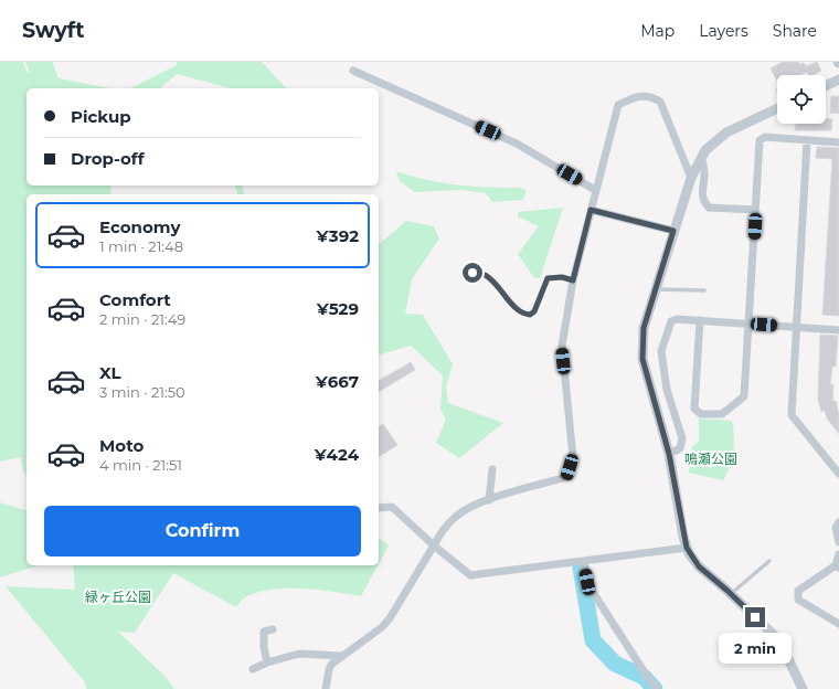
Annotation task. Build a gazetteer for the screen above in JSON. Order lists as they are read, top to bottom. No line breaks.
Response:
{"parks":["鳴瀬公園","緑ヶ丘公園"],"page":{"header":"Swyft","nav":["Map","Layers","Share"],"banner":["Pickup","Drop-off"],"list":[{"name":"Economy","note":"1 min · 21:48","value":"¥392"},{"name":"Comfort","note":"2 min · 21:49","value":"¥529"},{"name":"XL","note":"3 min · 21:50","value":"¥667"},{"name":"Moto","note":"4 min · 21:51","value":"¥424"}],"buttons":"Confirm","bubble":"2 min"}}
